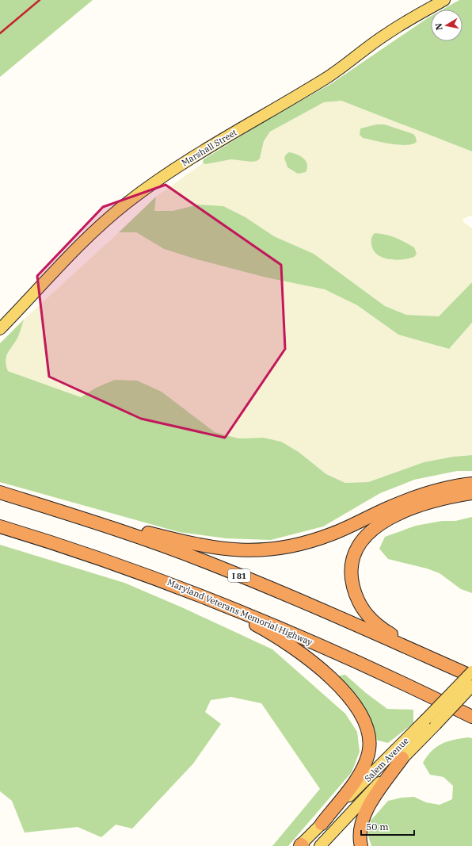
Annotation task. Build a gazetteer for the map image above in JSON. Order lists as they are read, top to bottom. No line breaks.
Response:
{"streets":{"highway":["I 81","Maryland Veterans Memorial Highway"],"main road":["Marshall Street","Salem Avenue"]},"scale_bar":"50 m","north":"left"}
